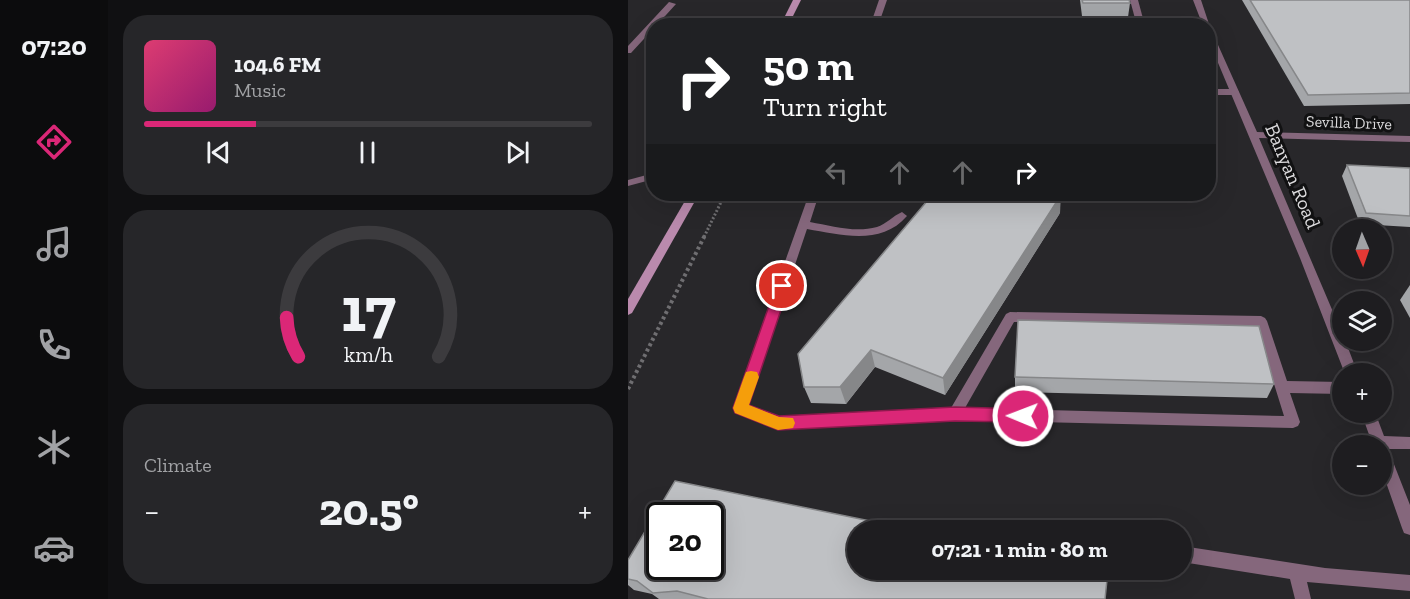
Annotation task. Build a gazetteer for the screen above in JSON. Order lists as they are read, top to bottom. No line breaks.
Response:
{"streets":{"street":["Sevilla Drive","Banyan Road"]},"crossings":[["Sevilla Drive","Banyan Road"]],"north":"bottom","page":{"tabs":"07:20","turn":["50 m","Turn right"],"song":["104.6 FM","Music"],"map_buttons":["+","−"],"tile":"Climate","heat":["−","20.5°","+"],"limit":"20","trip":"07:21 · 1 min · 80 m","gauge":["17","km/h"]}}
